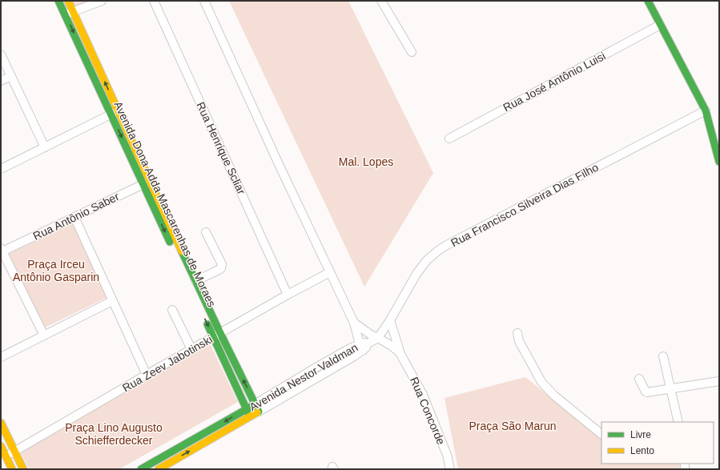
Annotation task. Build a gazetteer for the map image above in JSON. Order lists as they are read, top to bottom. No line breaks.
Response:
{"streets":{"main road":["Avenida Dona Adda Mascarenhas de Moraes","Avenida Nestor Valdman"],"street":["Rua José Antônio Luisi","Rua Henrique Scliar","Rua Francisco Silveira Dias Filho","Rua Antônio Saber","Rua Zeev Jabotinski","Rua Concorde"]},"crossings":[["Rua Henrique Scliar","Rua Zeev Jabotinski"],["Avenida Dona Adda Mascarenhas de Moraes","Rua Antônio Saber"],["Avenida Dona Adda Mascarenhas de Moraes","Rua Zeev Jabotinski"],["Avenida Dona Adda Mascarenhas de Moraes","Avenida Nestor Valdman"],["Rua Francisco Silveira Dias Filho","Avenida Nestor Valdman"],["Rua Francisco Silveira Dias Filho","Rua Concorde"],["Avenida Nestor Valdman","Rua Concorde"]],"parks":["Mal. Lopes","Praça Irceu Antônio Gasparin","Praça São Marun","Praça Lino Augusto Schiefferdecker"],"legend":["Livre","Lento"]}
